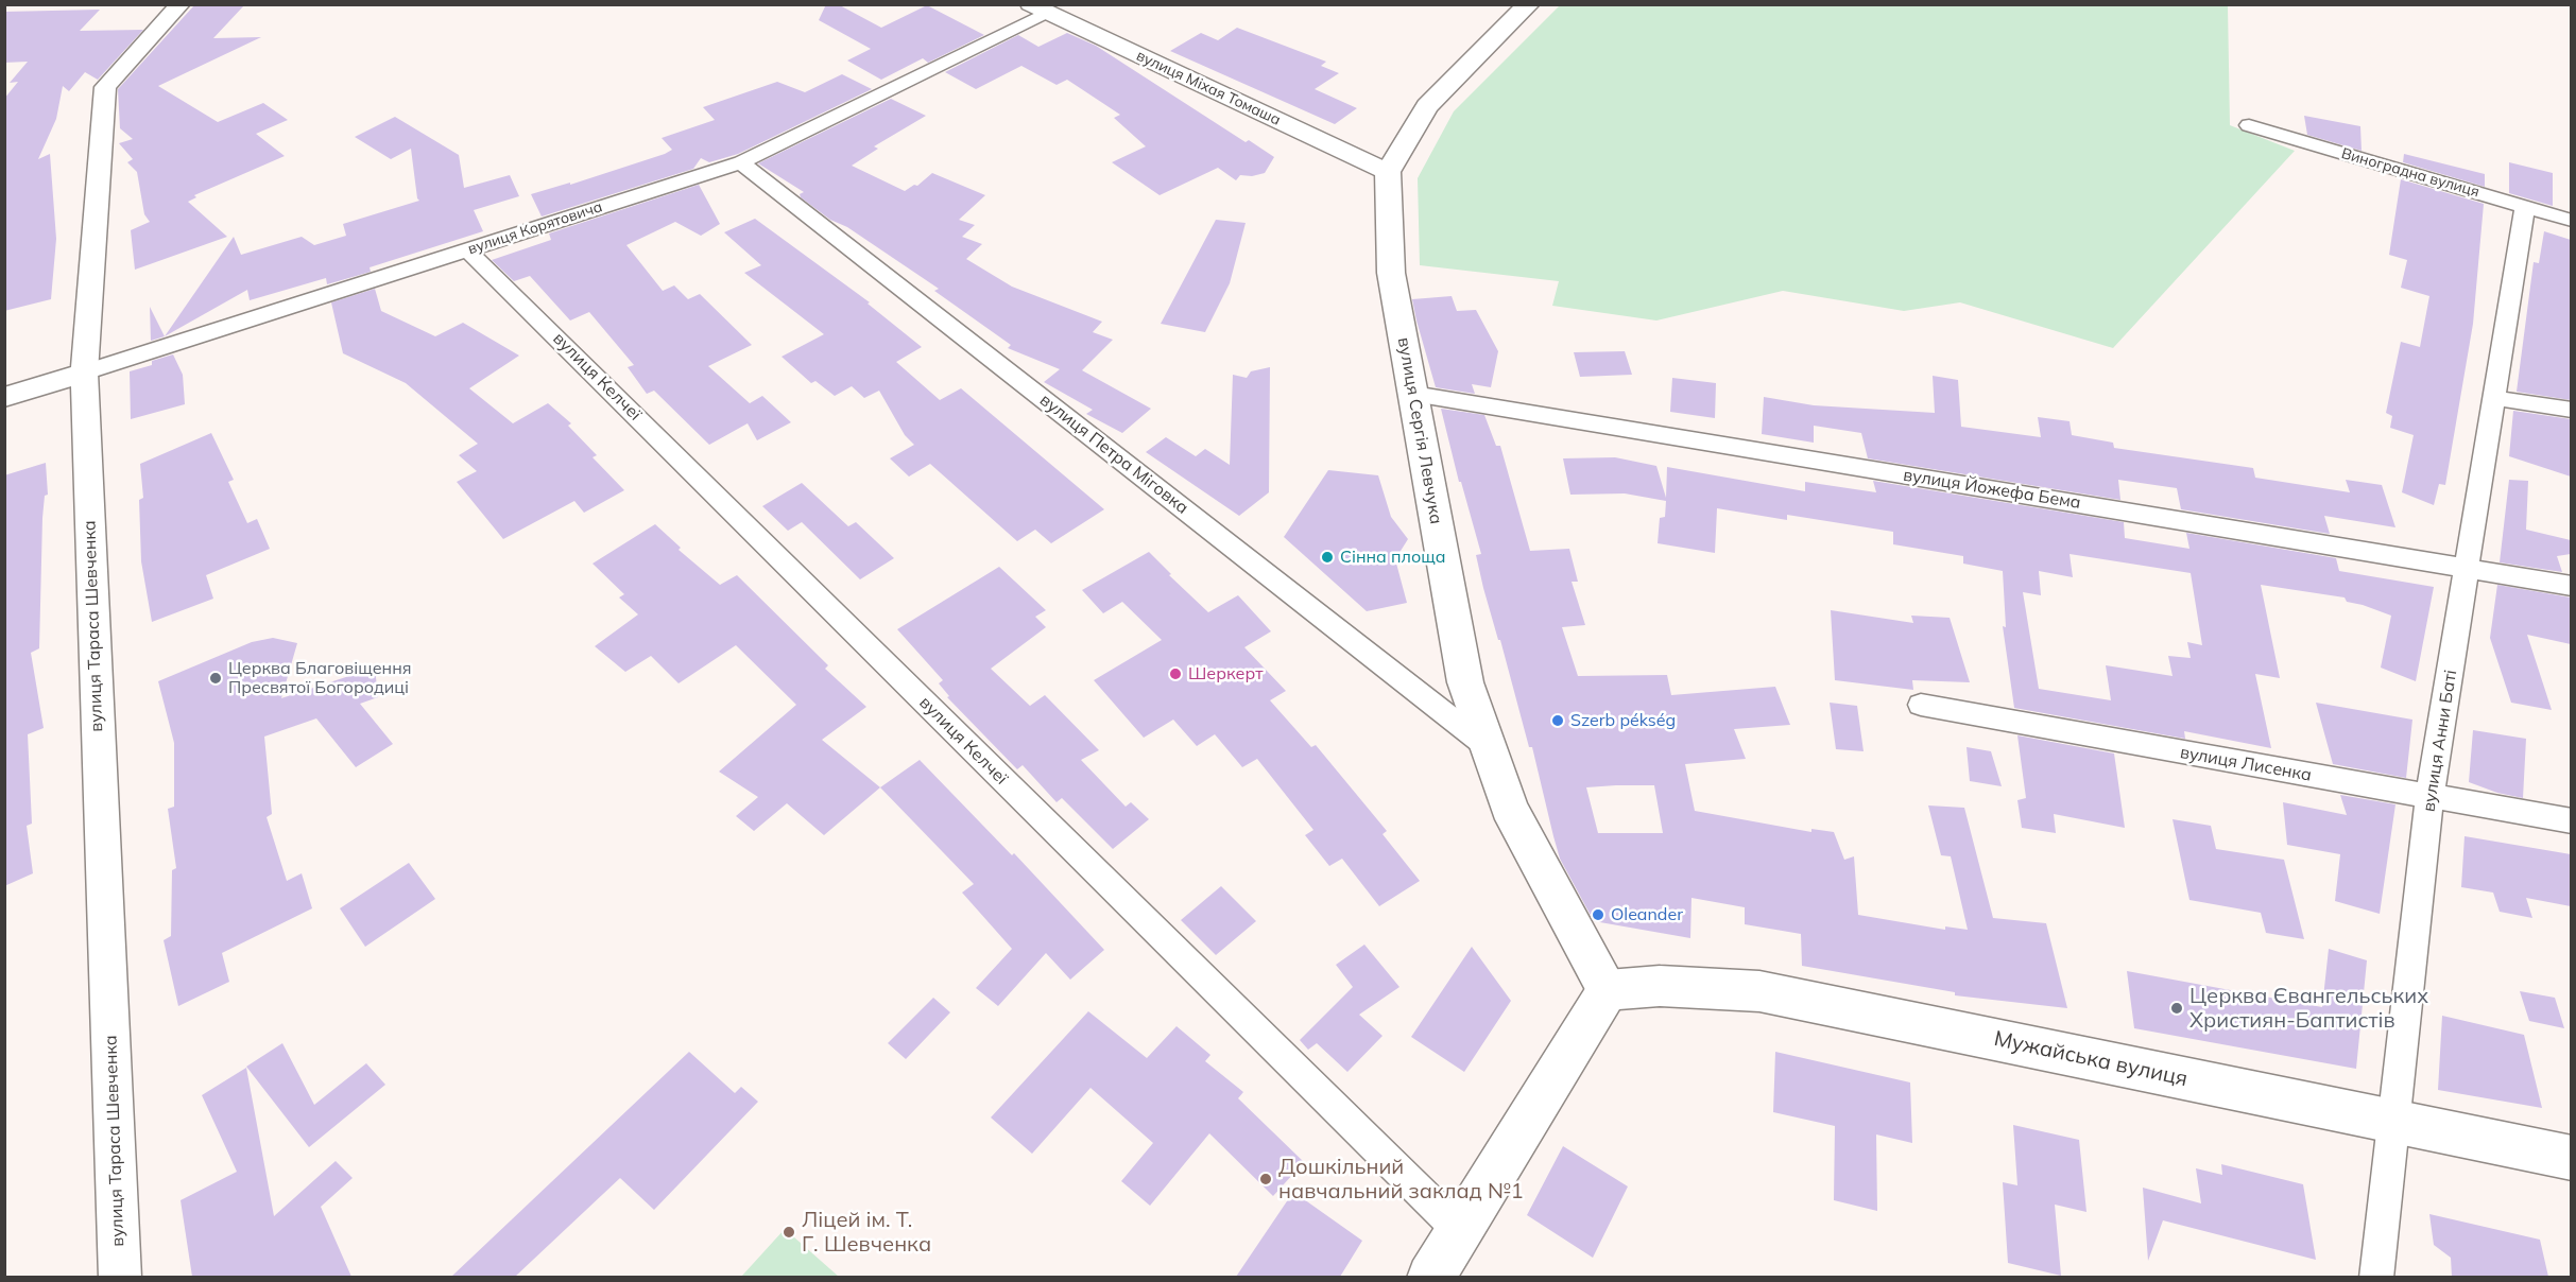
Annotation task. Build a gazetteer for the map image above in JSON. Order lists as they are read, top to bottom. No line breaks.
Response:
{"streets":{"main road":["вулиця Сергія Левчука","Мужайська вулиця"],"street":["вулиця Міхая Томаша","Виноградна вулиця","вулиця Корятовича","вулиця Келчеї","вулиця Петра Міговка","вулиця Йожефа Бема","вулиця Тараса Шевченка","вулиця Анни Баті","вулиця Лисенка"]},"crossings":[["вулиця Міхая Томаша","вулиця Корятовича"],["вулиця Міхая Томаша","вулиця Сергія Левчука"],["Виноградна вулиця","вулиця Анни Баті"],["вулиця Корятовича","вулиця Келчеї"],["вулиця Корятовича","вулиця Петра Міговка"],["вулиця Корятовича","вулиця Тараса Шевченка"],["вулиця Сергія Левчука","вулиця Петра Міговка"],["вулиця Сергія Левчука","вулиця Йожефа Бема"],["вулиця Сергія Левчука","Мужайська вулиця"],["вулиця Йожефа Бема","вулиця Анни Баті"],["вулиця Анни Баті","вулиця Лисенка"],["вулиця Анни Баті","Мужайська вулиця"]],"places":["Сінна площа","Шеркерт","Церква Благовіщення Пресвятої Богородиці","Szerb pékség","Oleander","Церква Євангельських Християн-Баптистів","Дошкільний навчальний заклад №1","Ліцей ім. Т. Г. Шевченка"]}
